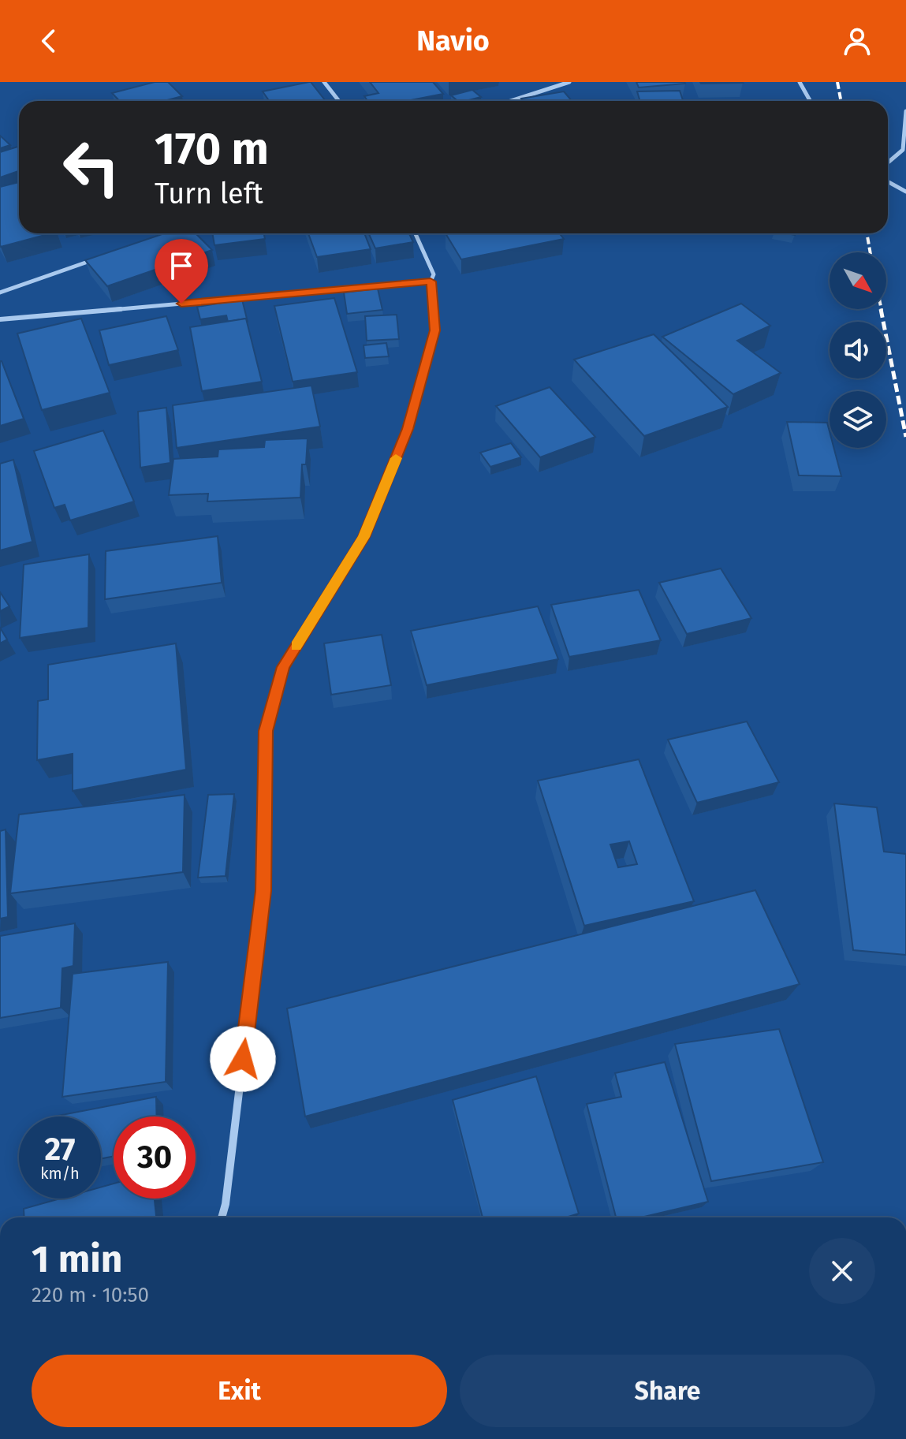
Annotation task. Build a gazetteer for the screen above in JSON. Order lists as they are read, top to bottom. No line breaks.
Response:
{"north":"bottom right","page":{"header":"Navio","turn":["170 m","Turn left"],"speed":"27 km/h","limit":"30","heading":["1 min","220 m · 10:50"],"buttons":["Exit","Share"]}}
